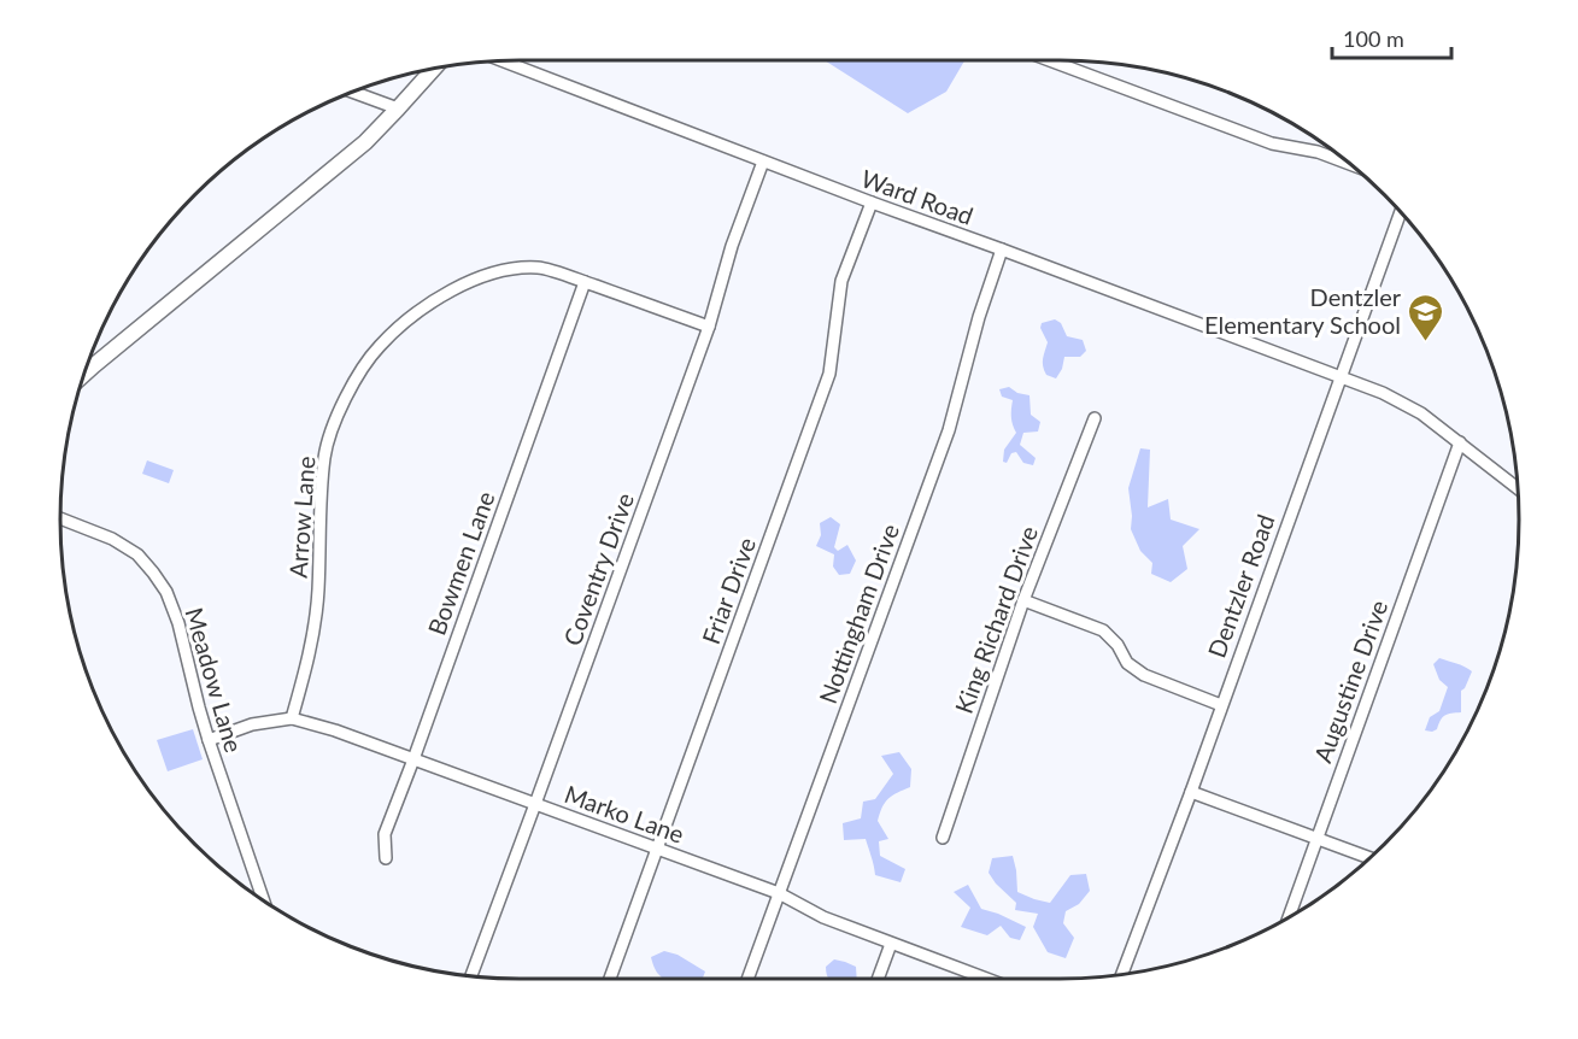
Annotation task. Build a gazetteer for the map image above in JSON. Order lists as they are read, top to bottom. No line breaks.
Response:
{"streets":{"street":["Ward Road","Arrow Lane","Bowmen Lane","Coventry Drive","Dentzler Road","Friar Drive","Nottingham Drive","King Richard Drive","Meadow Lane","Augustine Drive","Marko Lane"]},"crossings":[["Ward Road","Coventry Drive"],["Ward Road","Dentzler Road"],["Ward Road","Friar Drive"],["Ward Road","Nottingham Drive"],["Ward Road","Augustine Drive"],["Arrow Lane","Bowmen Lane"],["Arrow Lane","Coventry Drive"],["Arrow Lane","Marko Lane"],["Bowmen Lane","Marko Lane"],["Coventry Drive","Marko Lane"],["Friar Drive","Marko Lane"],["Nottingham Drive","Marko Lane"],["Meadow Lane","Marko Lane"]],"places":{"school or university":["Dentzler Elementary School"]},"scale_bar":"100 m"}
